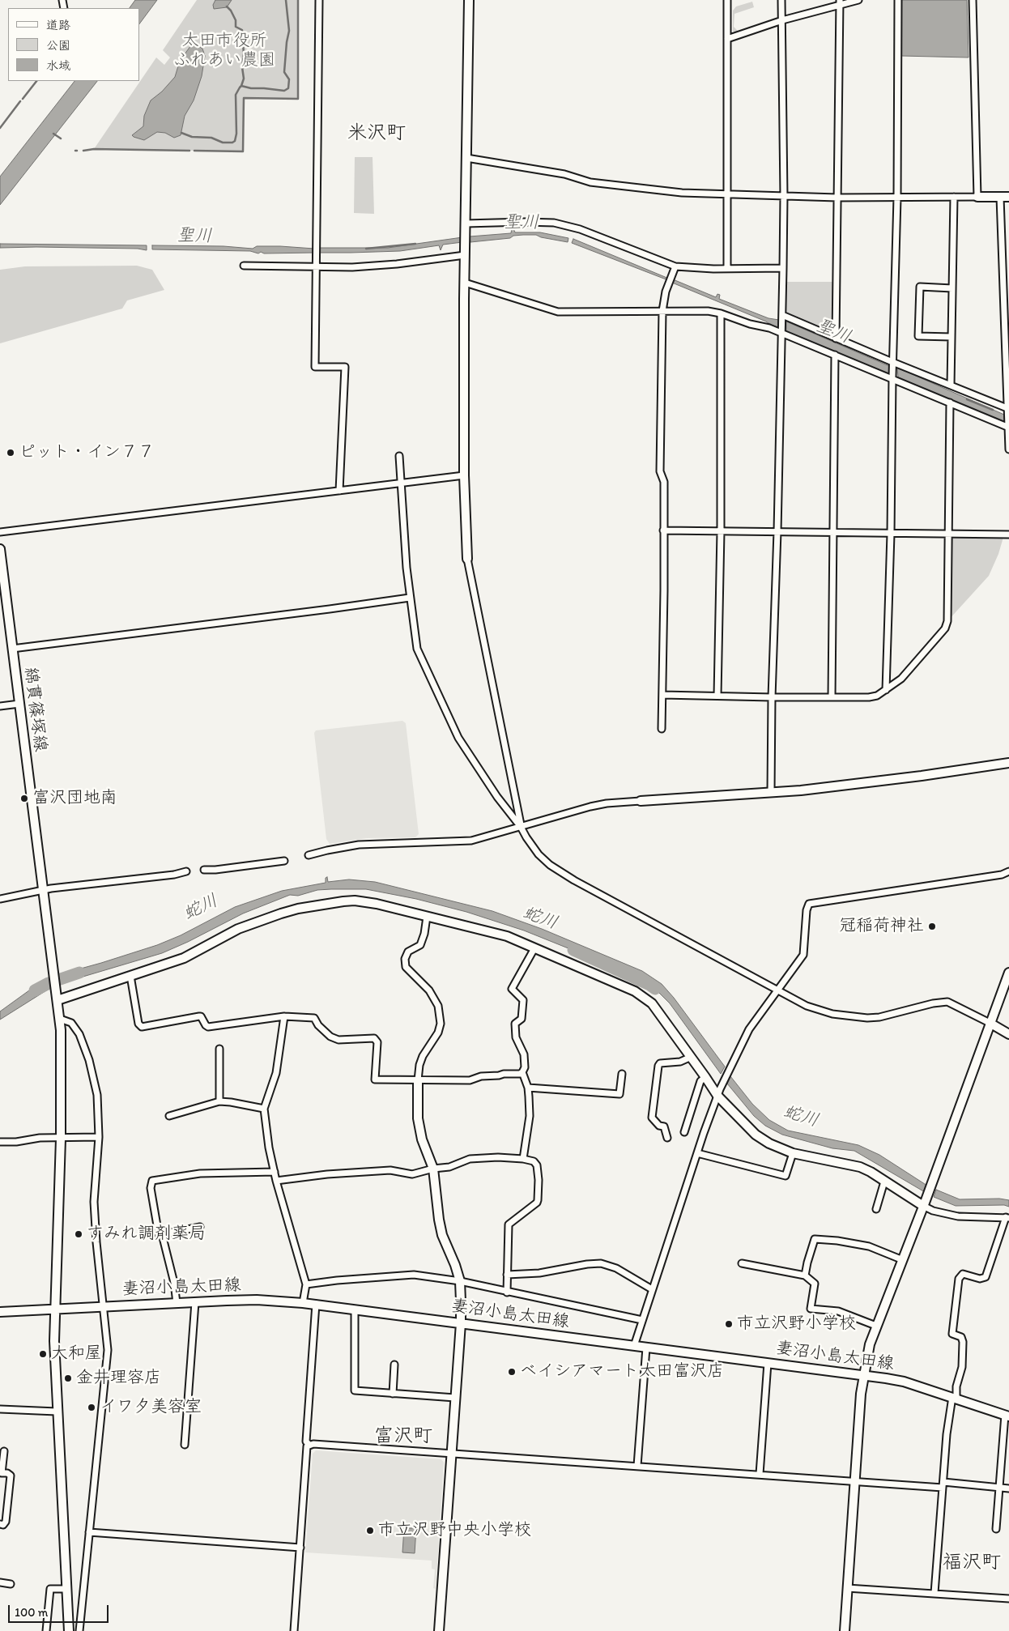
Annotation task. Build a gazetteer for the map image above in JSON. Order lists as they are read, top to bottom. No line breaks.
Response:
{"streets":{"street":["綿貫篠塚線","妻沼小島太田線"]},"crossings":[["綿貫篠塚線","妻沼小島太田線"]],"districts":["米沢町","富沢町","福沢町"],"water":["聖川","蛇川"],"parks":["太田市役所 ふれあい農園"],"places":["ピット・イン７７","富沢団地南","冠稲荷神社","すみれ調剤薬局","市立沢野小学校","大和屋","ベイシアマート太田富沢店","金井理容店","イワ夕美容室","市立沢野中央小学校"],"legend":["道路","公園","水域"],"scale_bar":"100 m"}
